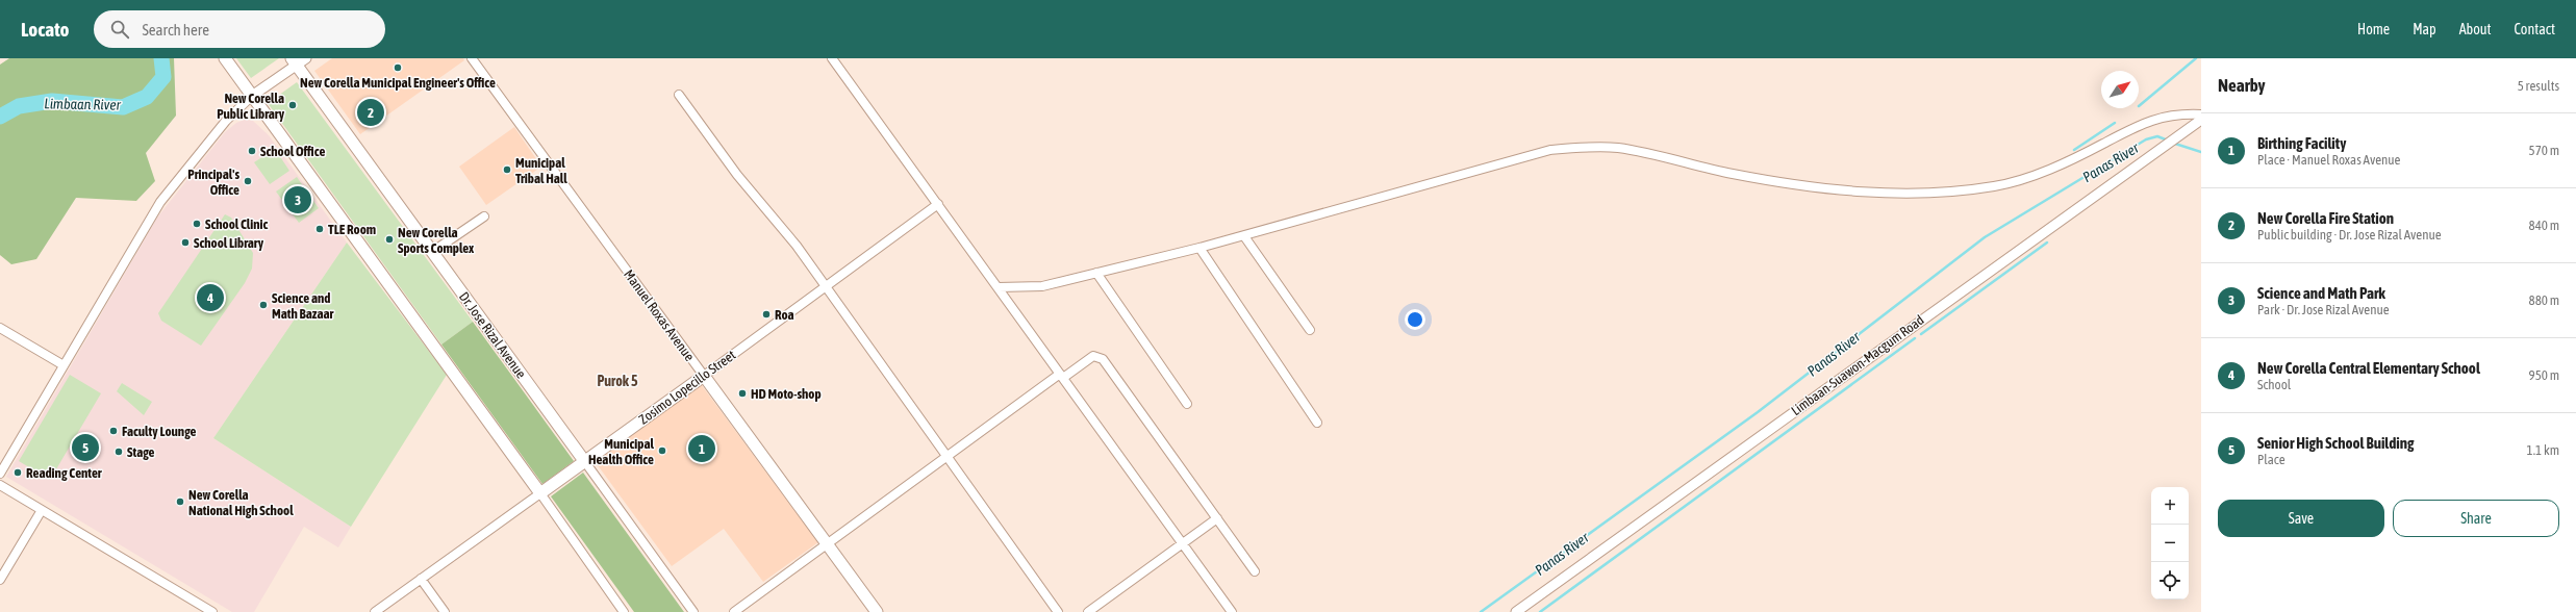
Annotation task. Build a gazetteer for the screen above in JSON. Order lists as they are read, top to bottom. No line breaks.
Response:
{"streets":{"main road":["Manuel Roxas Avenue","Dr. Jose Rizal Avenue","Zosimo Lopecillo Street"],"street":["Limbaan-Suawon-Macgum Road"]},"crossings":[["Manuel Roxas Avenue","Zosimo Lopecillo Street"],["Dr. Jose Rizal Avenue","Zosimo Lopecillo Street"]],"districts":["Purok 5"],"water":["Limbaan River","Panas River"],"places":["New Corella Municipal Engineer's Office","New Corella Public Library","School Office","Municipal Tribal Hall","Principal's Office","School Clinic","TLE Room","New Corella Sports Complex","School Library","Science and Math Bazaar","Roa","HD Moto-shop","Faculty Lounge","Municipal Health Office","Stage","Reading Center","New Corella National High School"],"north":"top right","page":{"header":"Locato","search":"Search here","nav":["Home","Map","About","Contact"],"heading":["Nearby","5 results"],"pins":["2","3","4","5","1"],"list":[{"mark":"1","name":"Birthing Facility","note":"Place · Manuel Roxas Avenue","value":"570 m"},{"mark":"2","name":"New Corella Fire Station","note":"Public building · Dr. Jose Rizal Avenue","value":"840 m"},{"mark":"3","name":"Science and Math Park","note":"Park · Dr. Jose Rizal Avenue","value":"880 m"},{"mark":"4","name":"New Corella Central Elementary School","note":"School","value":"950 m"},{"mark":"5","name":"Senior High School Building","note":"Place","value":"1.1 km"}],"map_buttons":["+","−"],"buttons":["Save","Share"]}}
